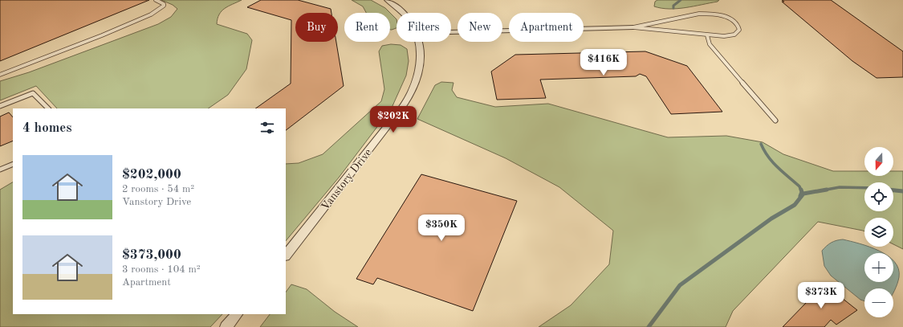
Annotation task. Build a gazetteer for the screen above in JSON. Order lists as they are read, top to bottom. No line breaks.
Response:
{"streets":{"street":["Vanstory Drive"]},"north":"bottom","page":{"chip":["Buy","Rent","Filters","New","Apartment"],"price":["$416K","$202K","$350K","$373K"],"heading":"4 homes","map_buttons":["+","−"],"list":[{"name":"$202,000","note":"2 rooms · 54 m² · Vanstory Drive"},{"name":"$373,000","note":"3 rooms · 104 m² · Apartment"}]}}
